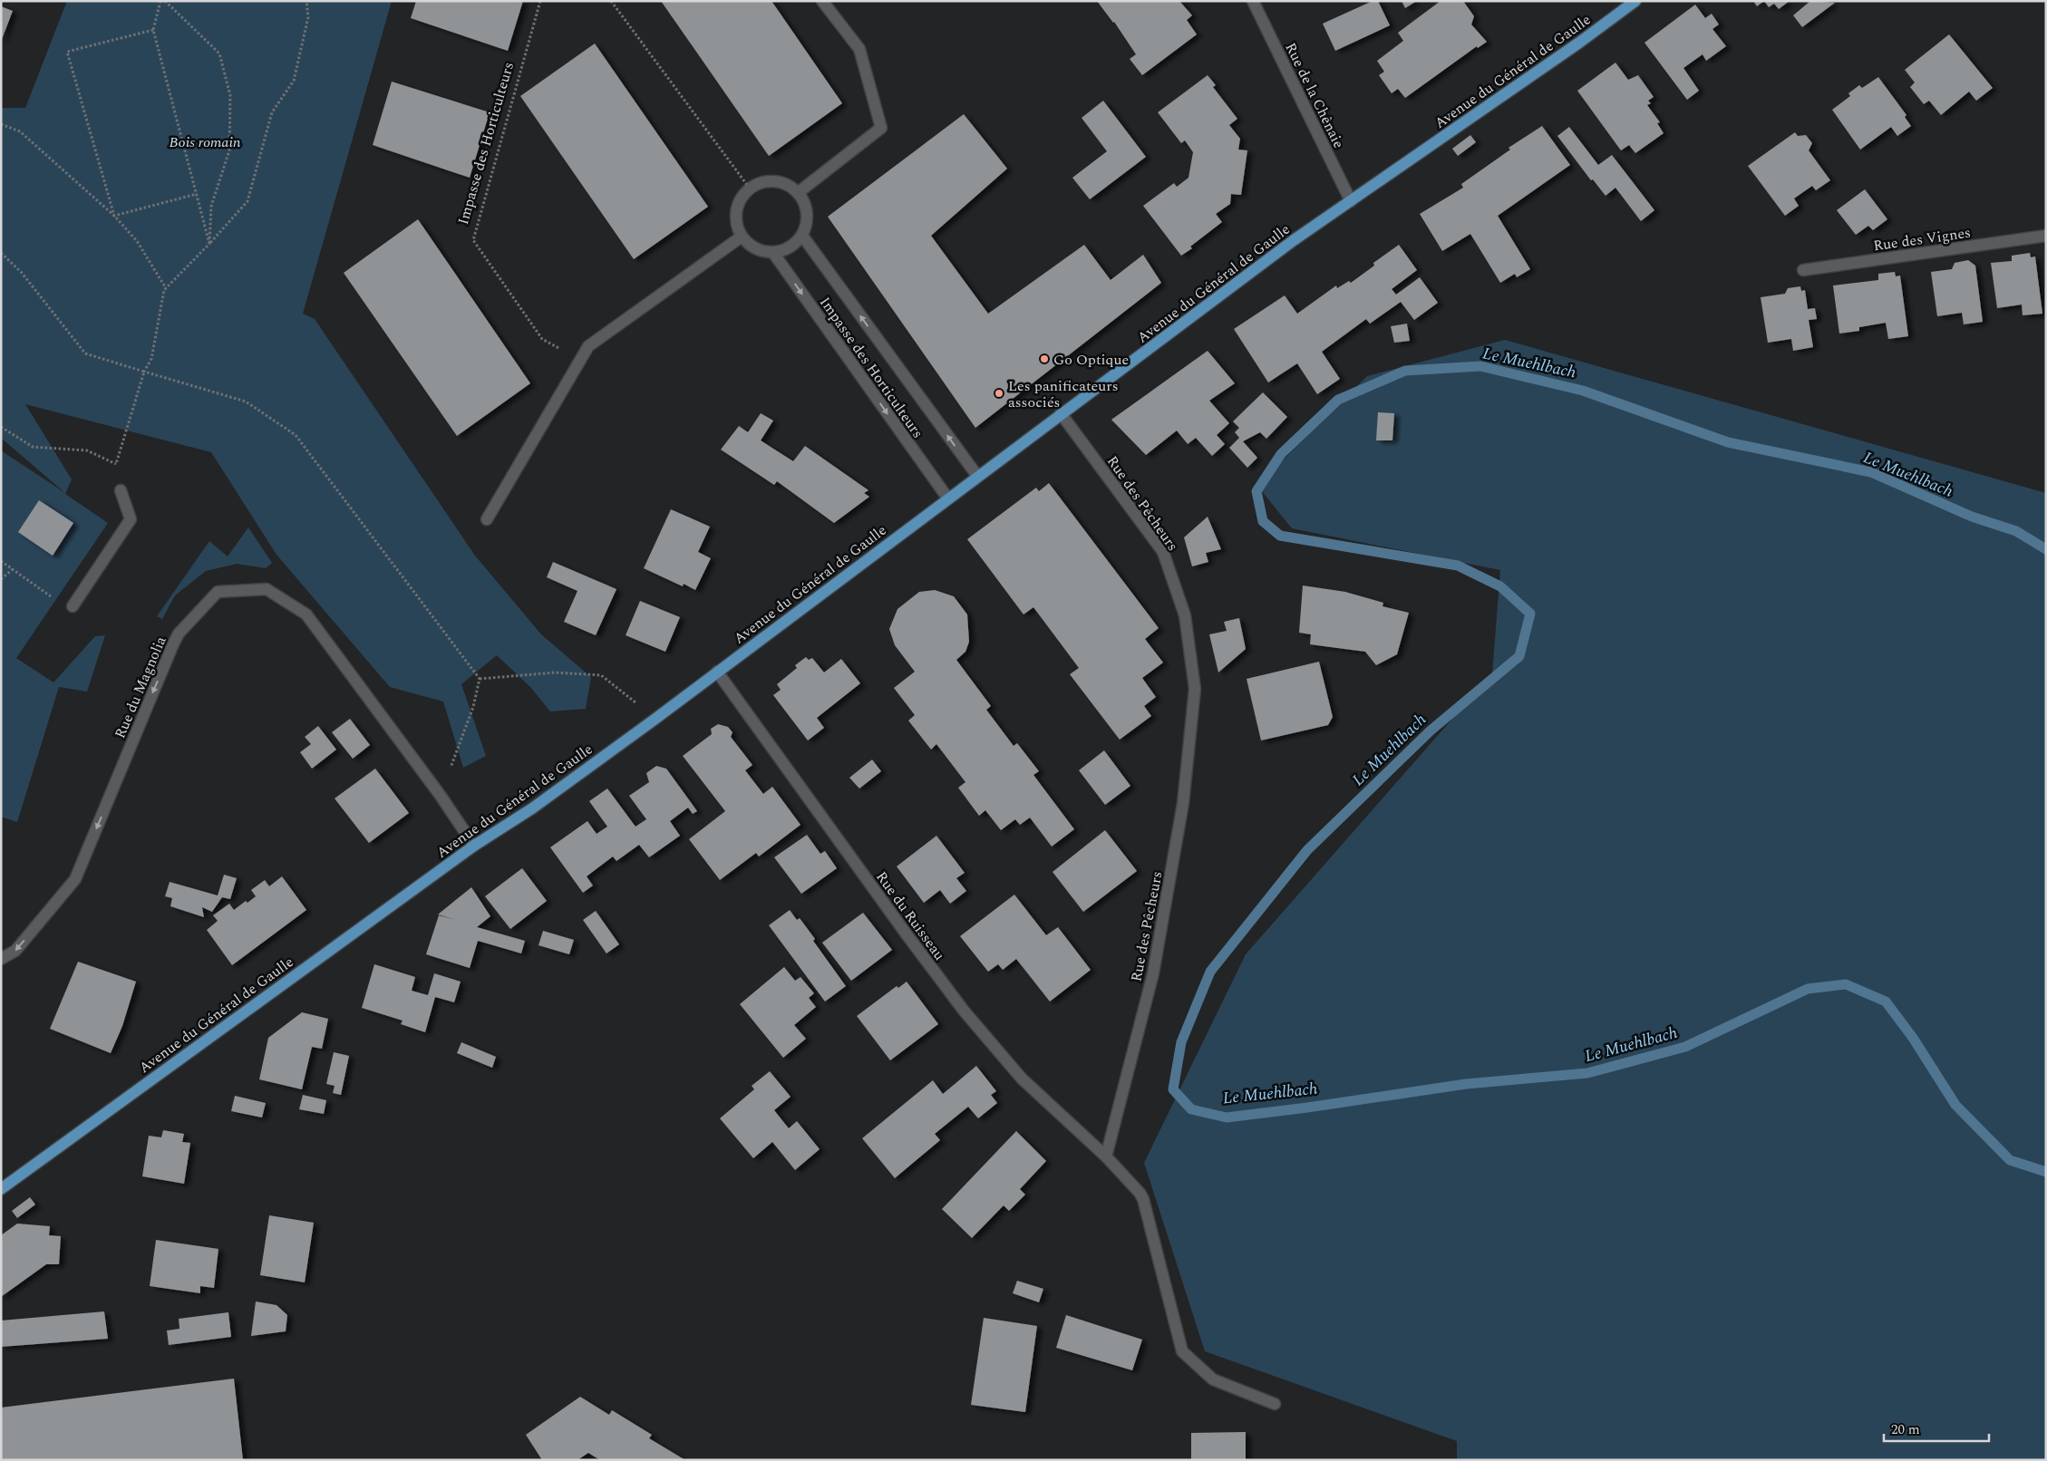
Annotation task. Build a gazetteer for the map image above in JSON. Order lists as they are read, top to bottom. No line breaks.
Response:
{"streets":{"main road":["Avenue du Général de Gaulle"],"street":["Rue de la Chênaie","Impasse des Horticulteurs","Rue des Vignes","Rue des Pêcheurs","Rue du Magnolia","Rue du Ruisseau"]},"crossings":[["Avenue du Général de Gaulle","Rue de la Chênaie"],["Avenue du Général de Gaulle","Impasse des Horticulteurs"],["Avenue du Général de Gaulle","Rue des Pêcheurs"],["Avenue du Général de Gaulle","Rue du Magnolia"],["Avenue du Général de Gaulle","Rue du Ruisseau"],["Rue des Pêcheurs","Rue du Ruisseau"]],"water":["Le Muehlbach"],"parks":["Bois romain"],"places":["Go Optique","Les panificateurs associés"],"scale_bar":"20 m"}
